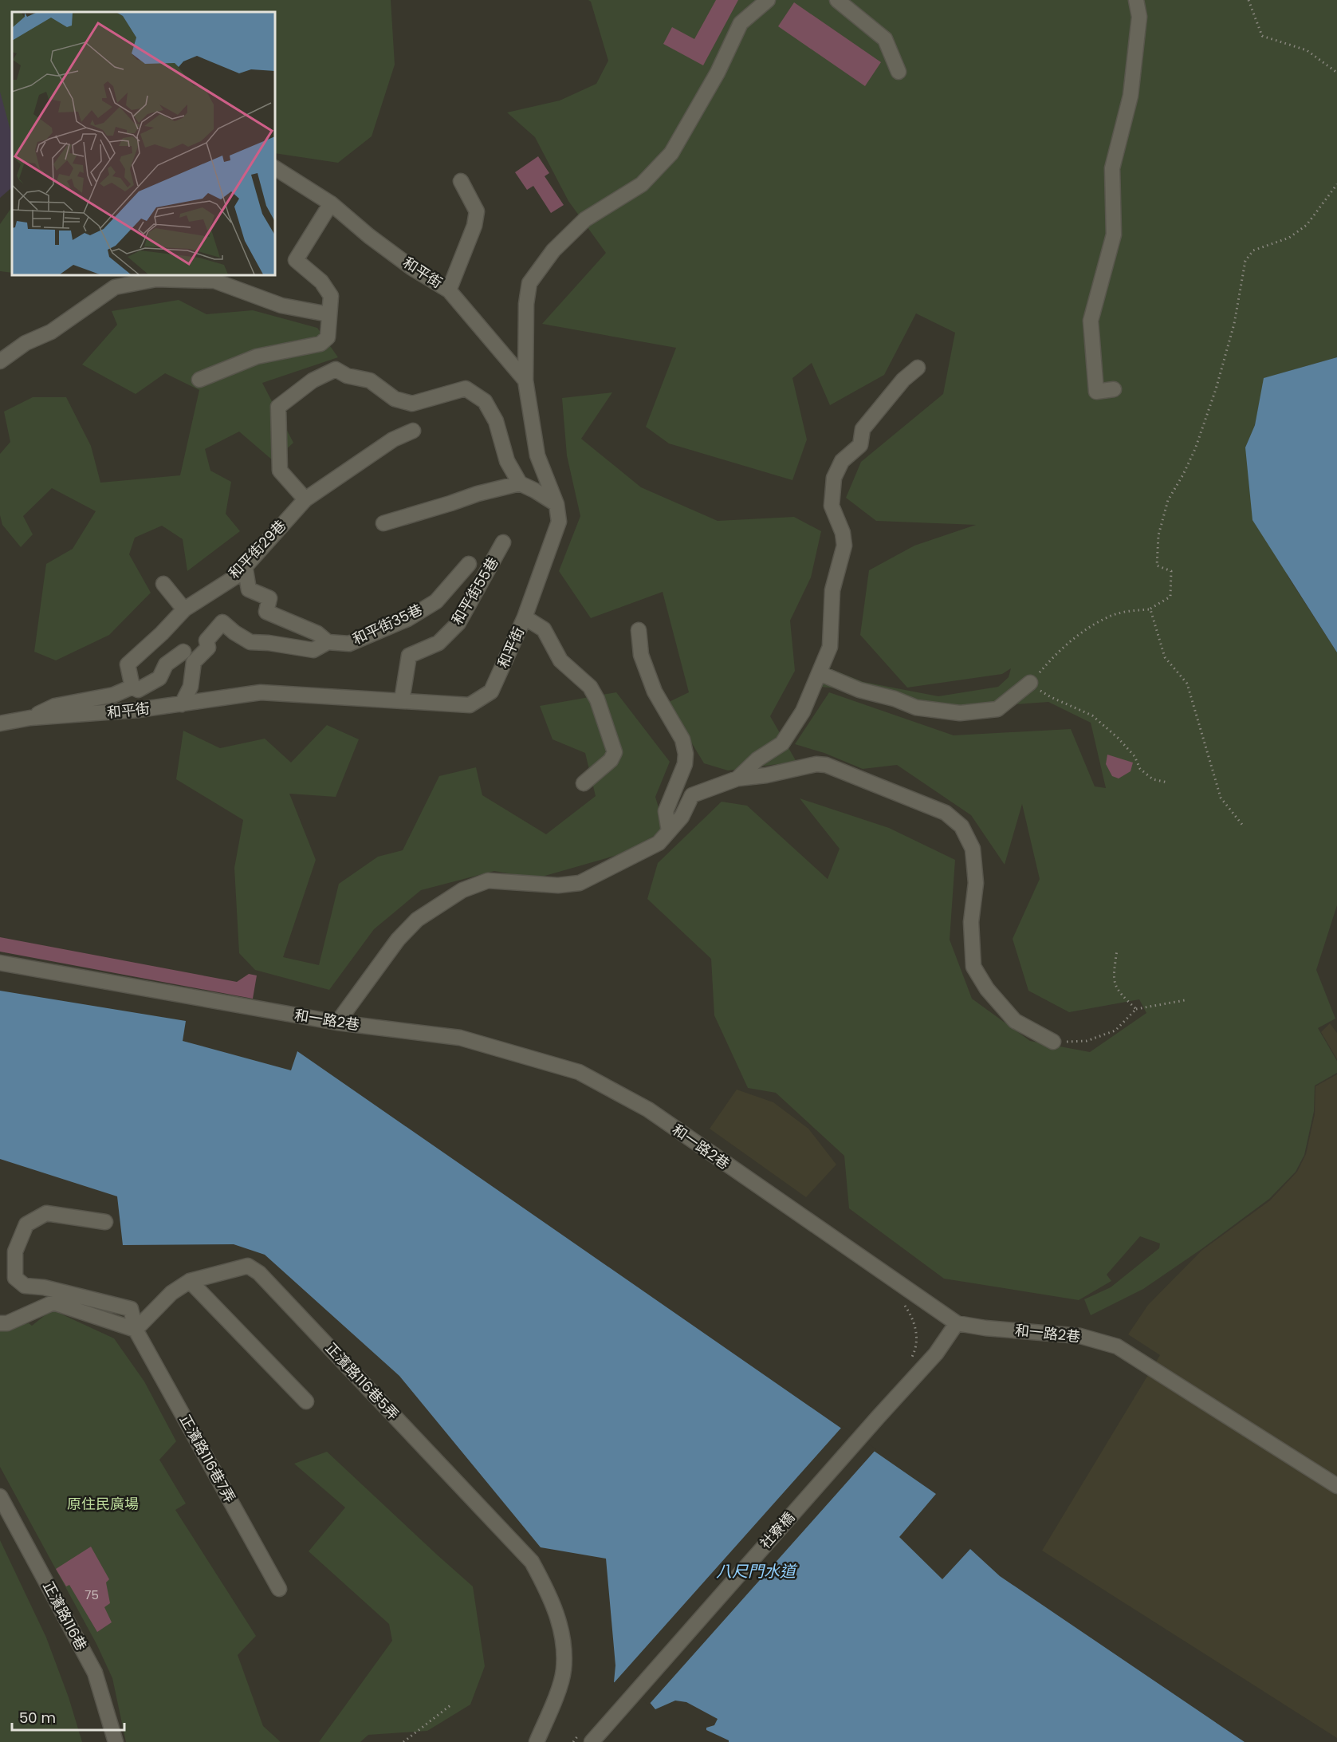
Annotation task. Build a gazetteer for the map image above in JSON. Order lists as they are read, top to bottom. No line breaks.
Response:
{"streets":{"street":["和平街","和平街29巷","和平街55巷","和平街35巷","和一路2巷","正濱路116巷5弄","正濱路116巷7弄","社寮橋","正濱路116巷"]},"crossings":[["和平街","和平街55巷"],["和平街","和平街35巷"],["和一路2巷","社寮橋"],["正濱路116巷5弄","正濱路116巷7弄"]],"water":["八尺門水道"],"parks":["原住民廣場"],"house_numbers":["75"],"scale_bar":"50 m"}
